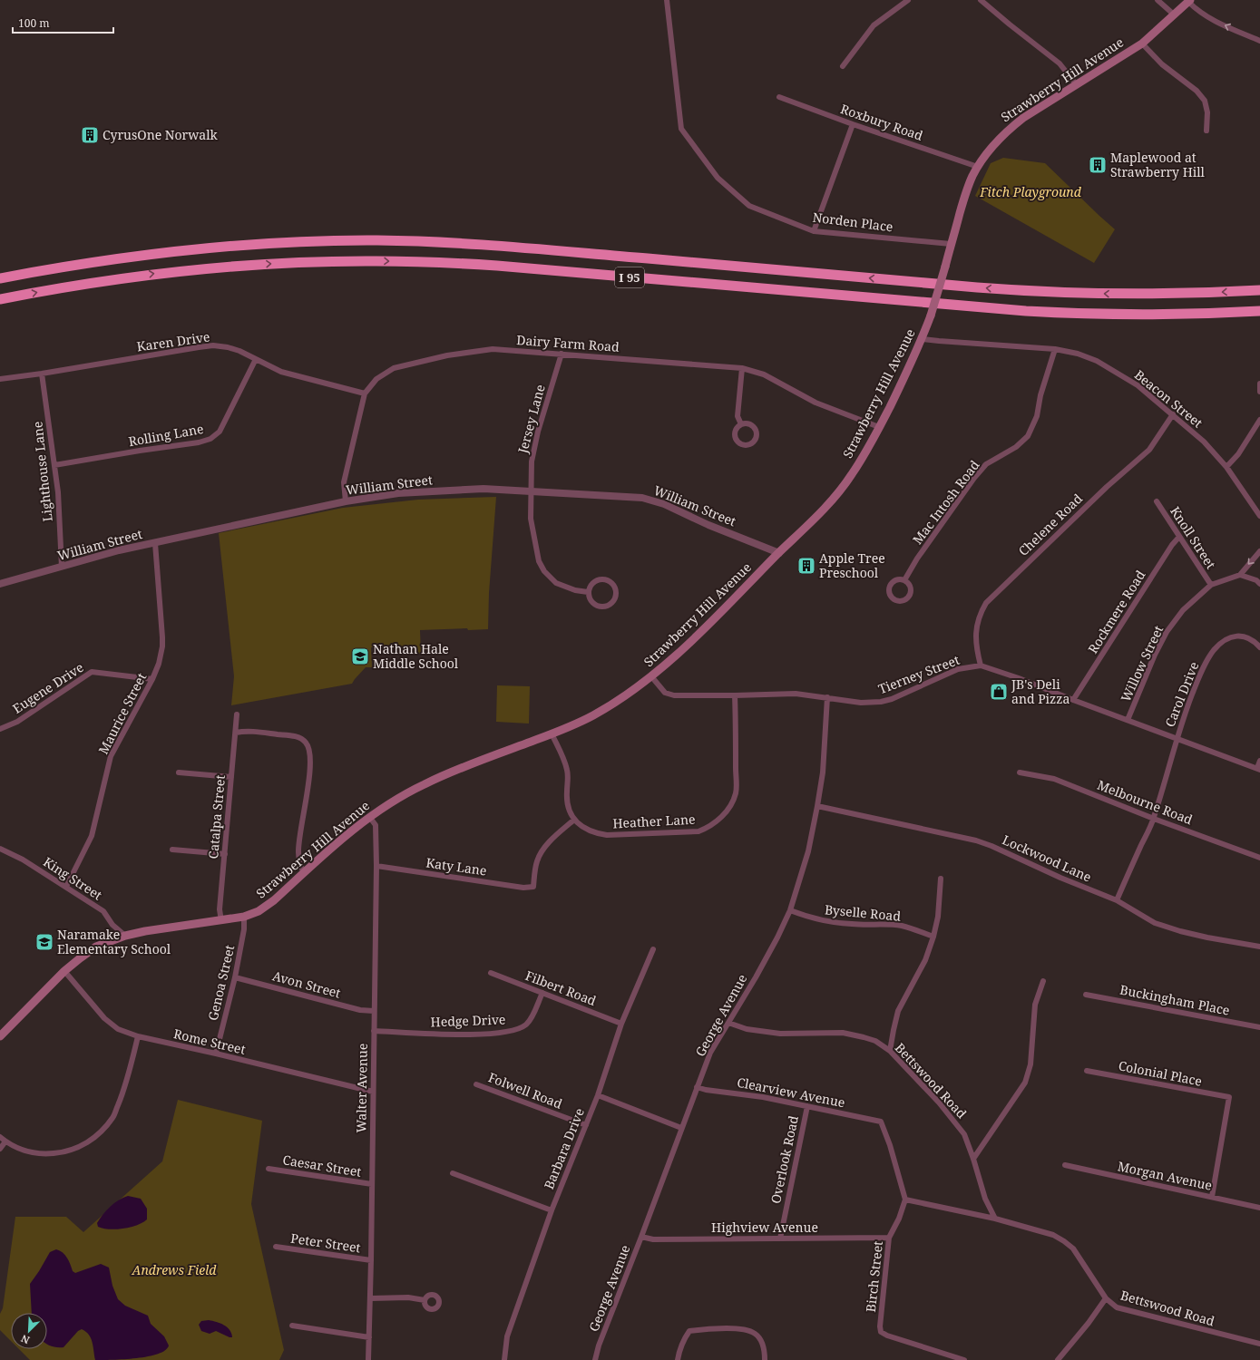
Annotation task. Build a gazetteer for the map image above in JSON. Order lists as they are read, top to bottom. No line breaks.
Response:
{"streets":{"highway":["I 95"],"main road":["Strawberry Hill Avenue"],"street":["Roxbury Road","Norden Place","Karen Drive","Dairy Farm Road","Beacon Street","Jersey Lane","Rolling Lane","Lighthouse Lane","William Street","Mac Intosh Road","Chelene Road","Knoll Street","Rockmere Road","Willow Street","Tierney Street","Eugene Drive","Carol Drive","Maurice Street","Melbourne Road","Catalpa Street","Heather Lane","Lockwood Lane","Katy Lane","King Street","Byselle Road","Genoa Street","Avon Street","Filbert Road","Buckingham Place","George Avenue","Hedge Drive","Rome Street","Colonial Place","Bettswood Road","Walter Avenue","Folwell Road","Clearview Avenue","Barbara Drive","Overlook Road","Caesar Street","Morgan Avenue","Highview Avenue","Peter Street","Birch Street"]},"crossings":[["Strawberry Hill Avenue","Roxbury Road"],["Strawberry Hill Avenue","Norden Place"],["Strawberry Hill Avenue","Dairy Farm Road"],["Strawberry Hill Avenue","Beacon Street"],["Strawberry Hill Avenue","William Street"],["Strawberry Hill Avenue","Tierney Street"],["Strawberry Hill Avenue","Catalpa Street"],["Strawberry Hill Avenue","King Street"],["Strawberry Hill Avenue","Genoa Street"],["Strawberry Hill Avenue","Rome Street"],["Strawberry Hill Avenue","Walter Avenue"],["Karen Drive","Dairy Farm Road"],["Karen Drive","Rolling Lane"],["Karen Drive","Lighthouse Lane"],["Dairy Farm Road","Jersey Lane"],["Dairy Farm Road","William Street"],["Beacon Street","Mac Intosh Road"],["Beacon Street","Chelene Road"],["Jersey Lane","William Street"],["Rolling Lane","Lighthouse Lane"],["Lighthouse Lane","William Street"],["William Street","Maurice Street"],["Chelene Road","Tierney Street"],["Knoll Street","Rockmere Road"],["Knoll Street","Willow Street"],["Rockmere Road","Tierney Street"],["Willow Street","Tierney Street"],["Tierney Street","Carol Drive"],["Tierney Street","Heather Lane"],["Tierney Street","George Avenue"],["Eugene Drive","Maurice Street"],["Carol Drive","Melbourne Road"],["Carol Drive","Lockwood Lane"],["Maurice Street","King Street"],["Heather Lane","Katy Lane"],["Lockwood Lane","George Avenue"],["Katy Lane","Walter Avenue"],["Byselle Road","George Avenue"],["Genoa Street","Avon Street"],["Genoa Street","Rome Street"],["Avon Street","Walter Avenue"],["Filbert Road","Hedge Drive"],["Filbert Road","Barbara Drive"],["George Avenue","Bettswood Road"],["George Avenue","Clearview Avenue"],["George Avenue","Highview Avenue"],["Hedge Drive","Walter Avenue"],["Rome Street","Walter Avenue"],["Colonial Place","Morgan Avenue"],["Bettswood Road","Clearview Avenue"],["Bettswood Road","Birch Street"],["Walter Avenue","Caesar Street"],["Walter Avenue","Peter Street"],["Folwell Road","Barbara Drive"],["Clearview Avenue","Overlook Road"],["Clearview Avenue","Birch Street"],["Overlook Road","Highview Avenue"],["Highview Avenue","Birch Street"]],"parks":["Fitch Playground","Andrews Field"],"places":{"building":["CyrusOne Norwalk","Maplewood at Strawberry Hill","Apple Tree Preschool"],"school or university":["Nathan Hale Middle School","Naramake Elementary School"],"shop":["JB's Deli and Pizza"]},"scale_bar":"100 m","north":"bottom left"}
